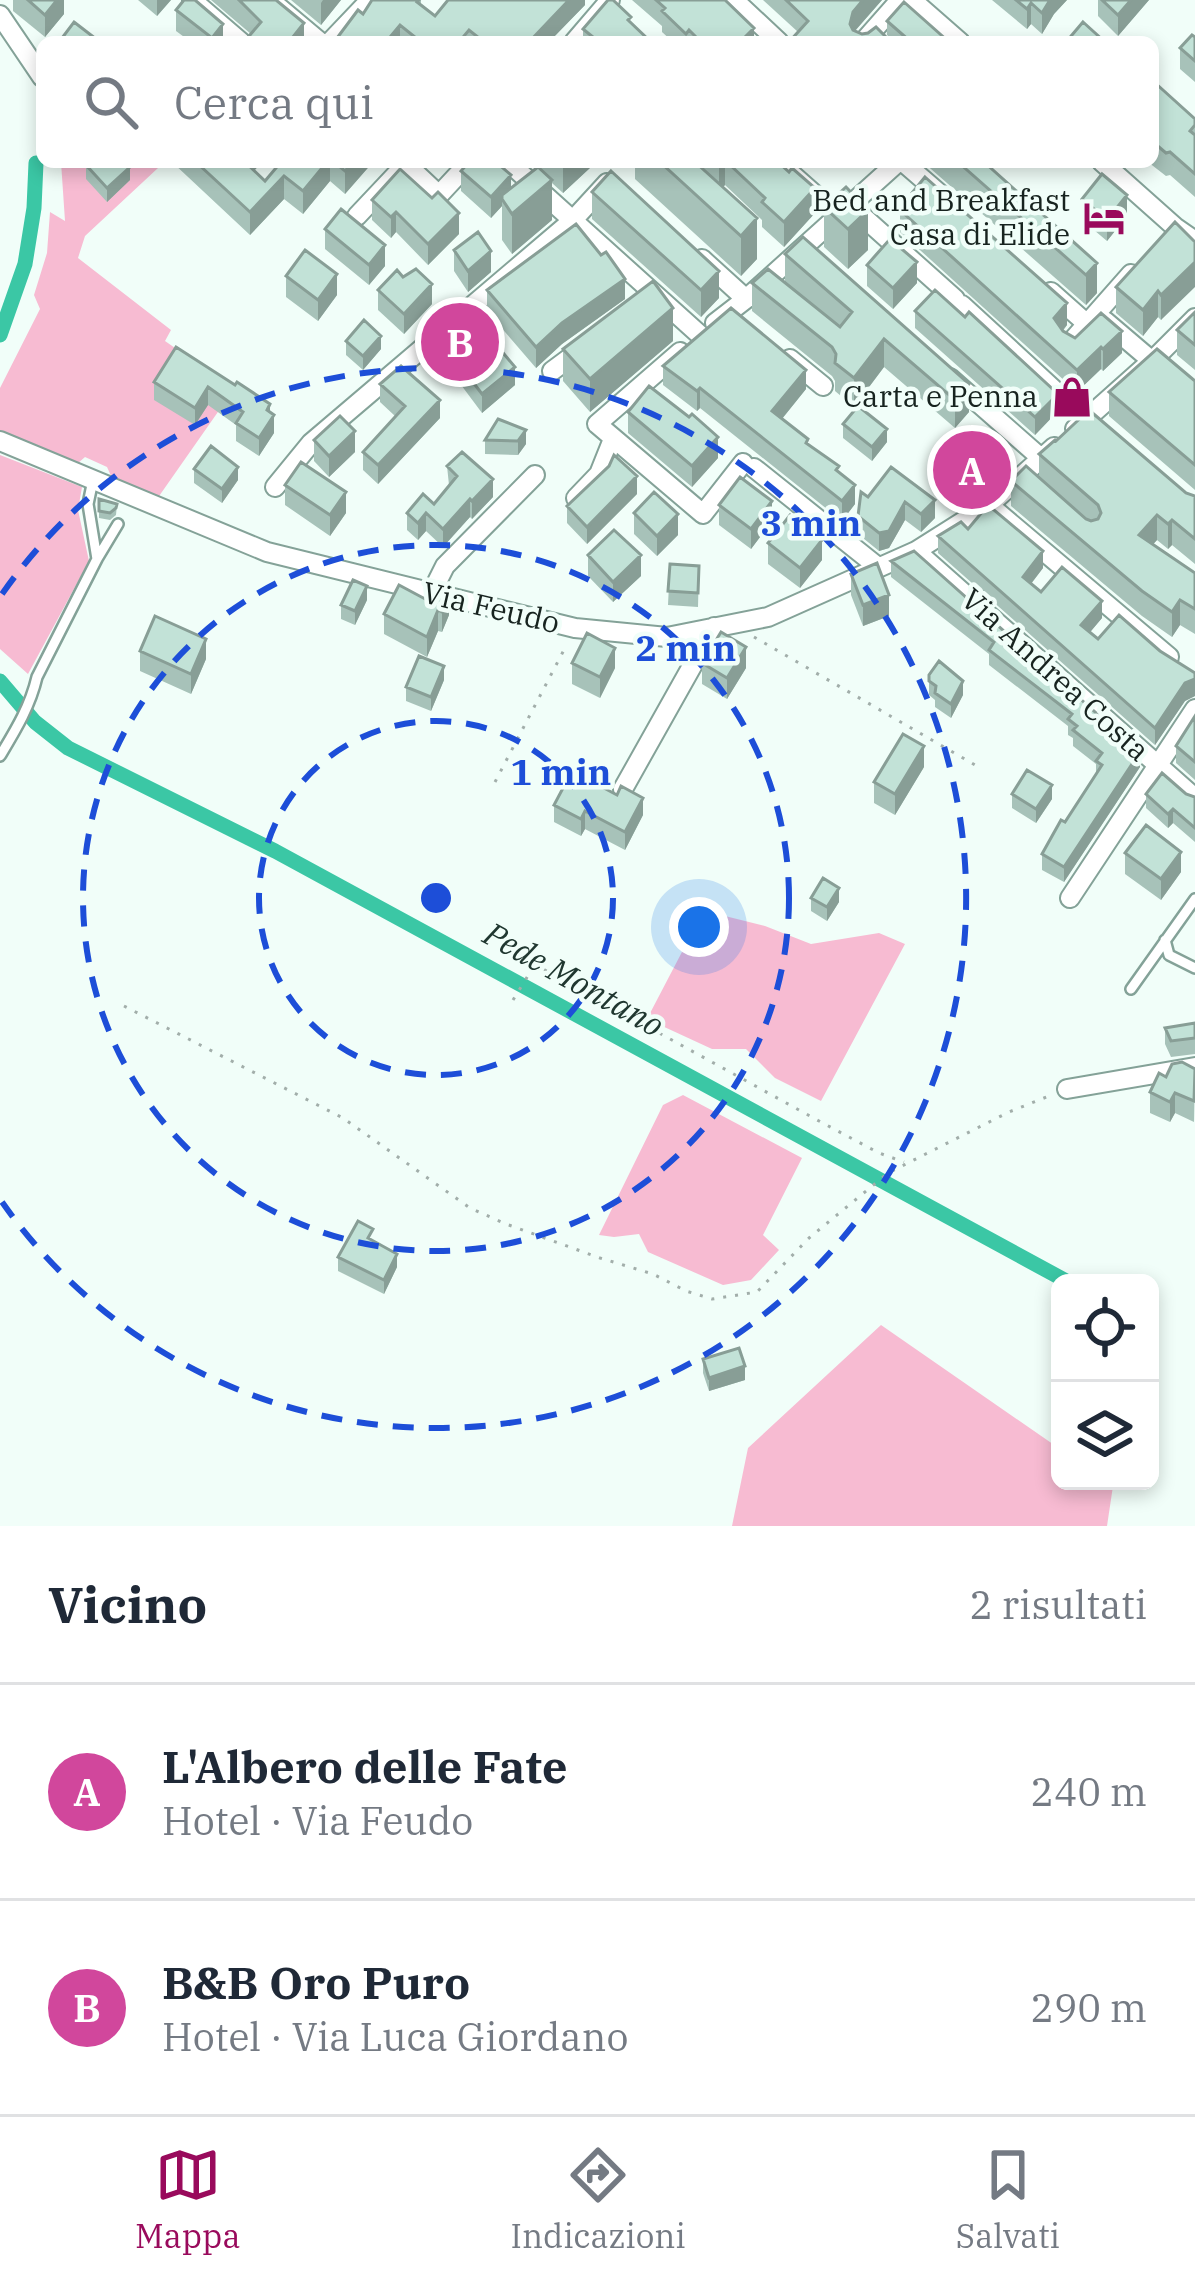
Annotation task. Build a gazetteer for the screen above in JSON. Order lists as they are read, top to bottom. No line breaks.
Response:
{"streets":{"street":["Via Feudo","Via Andrea Costa"]},"crossings":[["Via Feudo","Via Andrea Costa"]],"water":["Pede Montano"],"places":{"hotel":["Bed and Breakfast Casa di Elide"],"shop":["Carta e Penna"]},"page":{"search":"Cerca qui","pins":["B","A"],"heading":["Vicino","2 risultati"],"list":[{"mark":"A","name":"L'Albero delle Fate","note":"Hotel · Via Feudo","value":"240 m"},{"mark":"B","name":"B&B Oro Puro","note":"Hotel · Via Luca Giordano","value":"290 m"}],"nav":["Mappa","Indicazioni","Salvati"]},"rings":["3 min","2 min","1 min"]}
